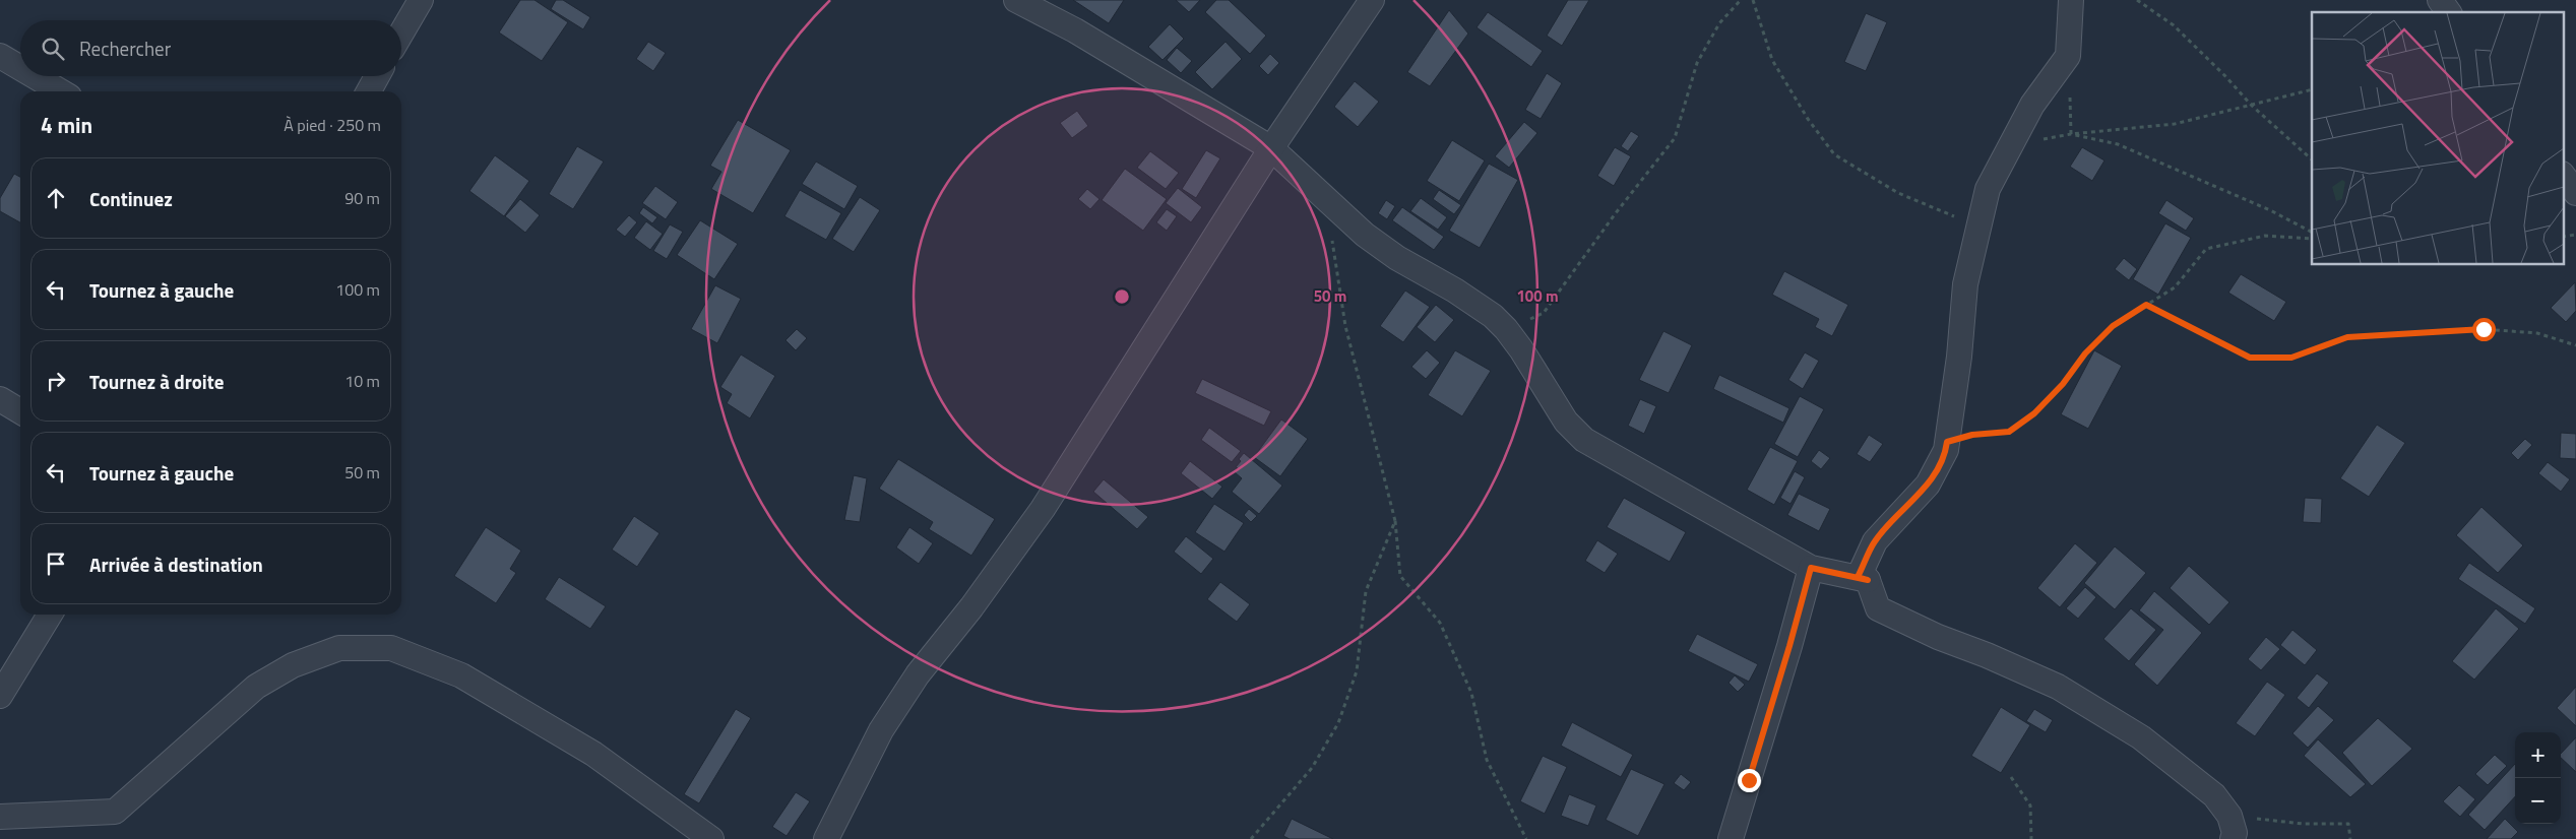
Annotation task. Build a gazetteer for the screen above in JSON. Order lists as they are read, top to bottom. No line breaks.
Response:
{"page":{"search":"Rechercher","heading":["4 min","À pied · 250 m"],"list":[["Continuez","90 m"],["Tournez à gauche","100 m"],["Tournez à droite","10 m"],["Tournez à gauche","50 m"],"Arrivée à destination"],"map_buttons":["+","−"]},"rings":["50 m","100 m"]}
